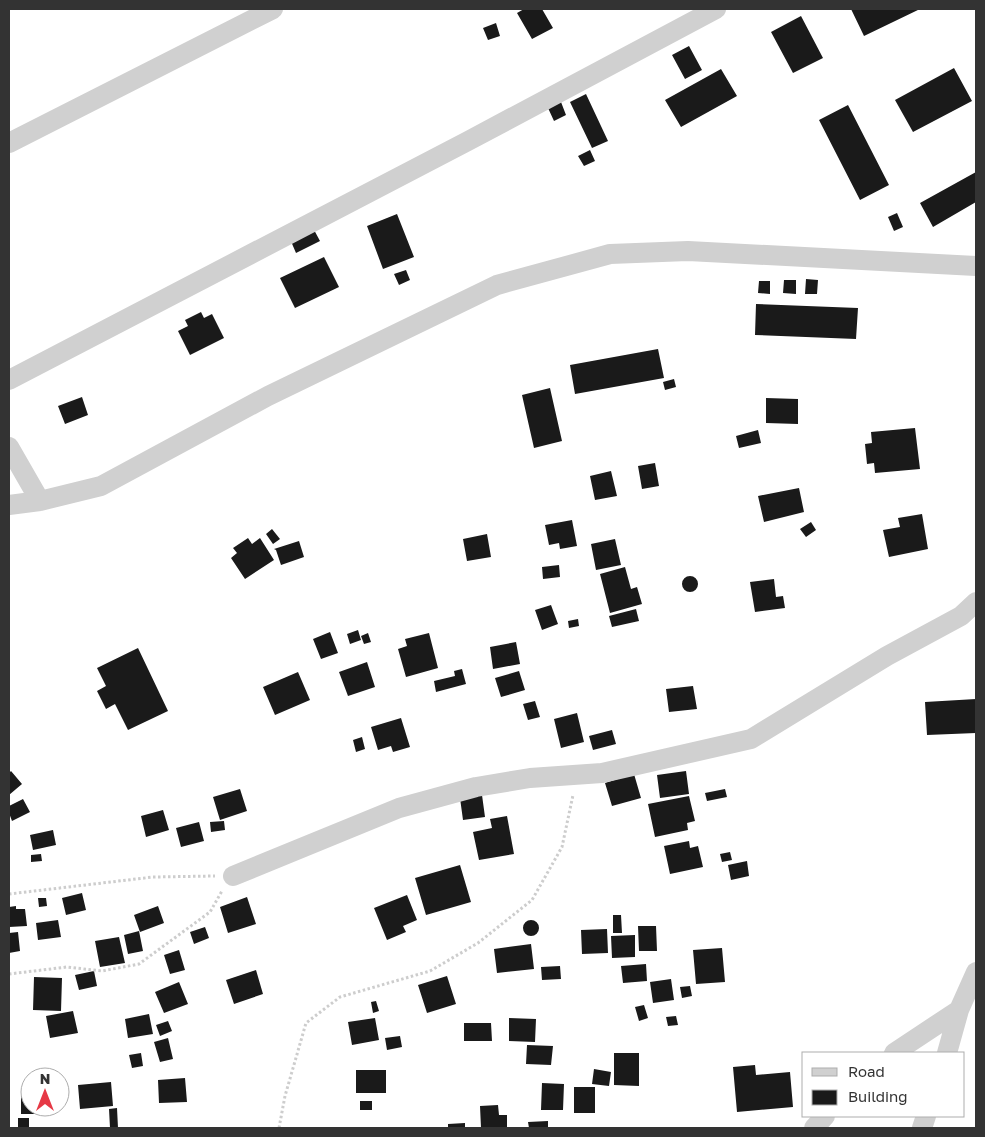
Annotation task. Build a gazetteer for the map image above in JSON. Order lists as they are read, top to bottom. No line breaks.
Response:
{"legend":["Road","Building"],"north":"top"}
